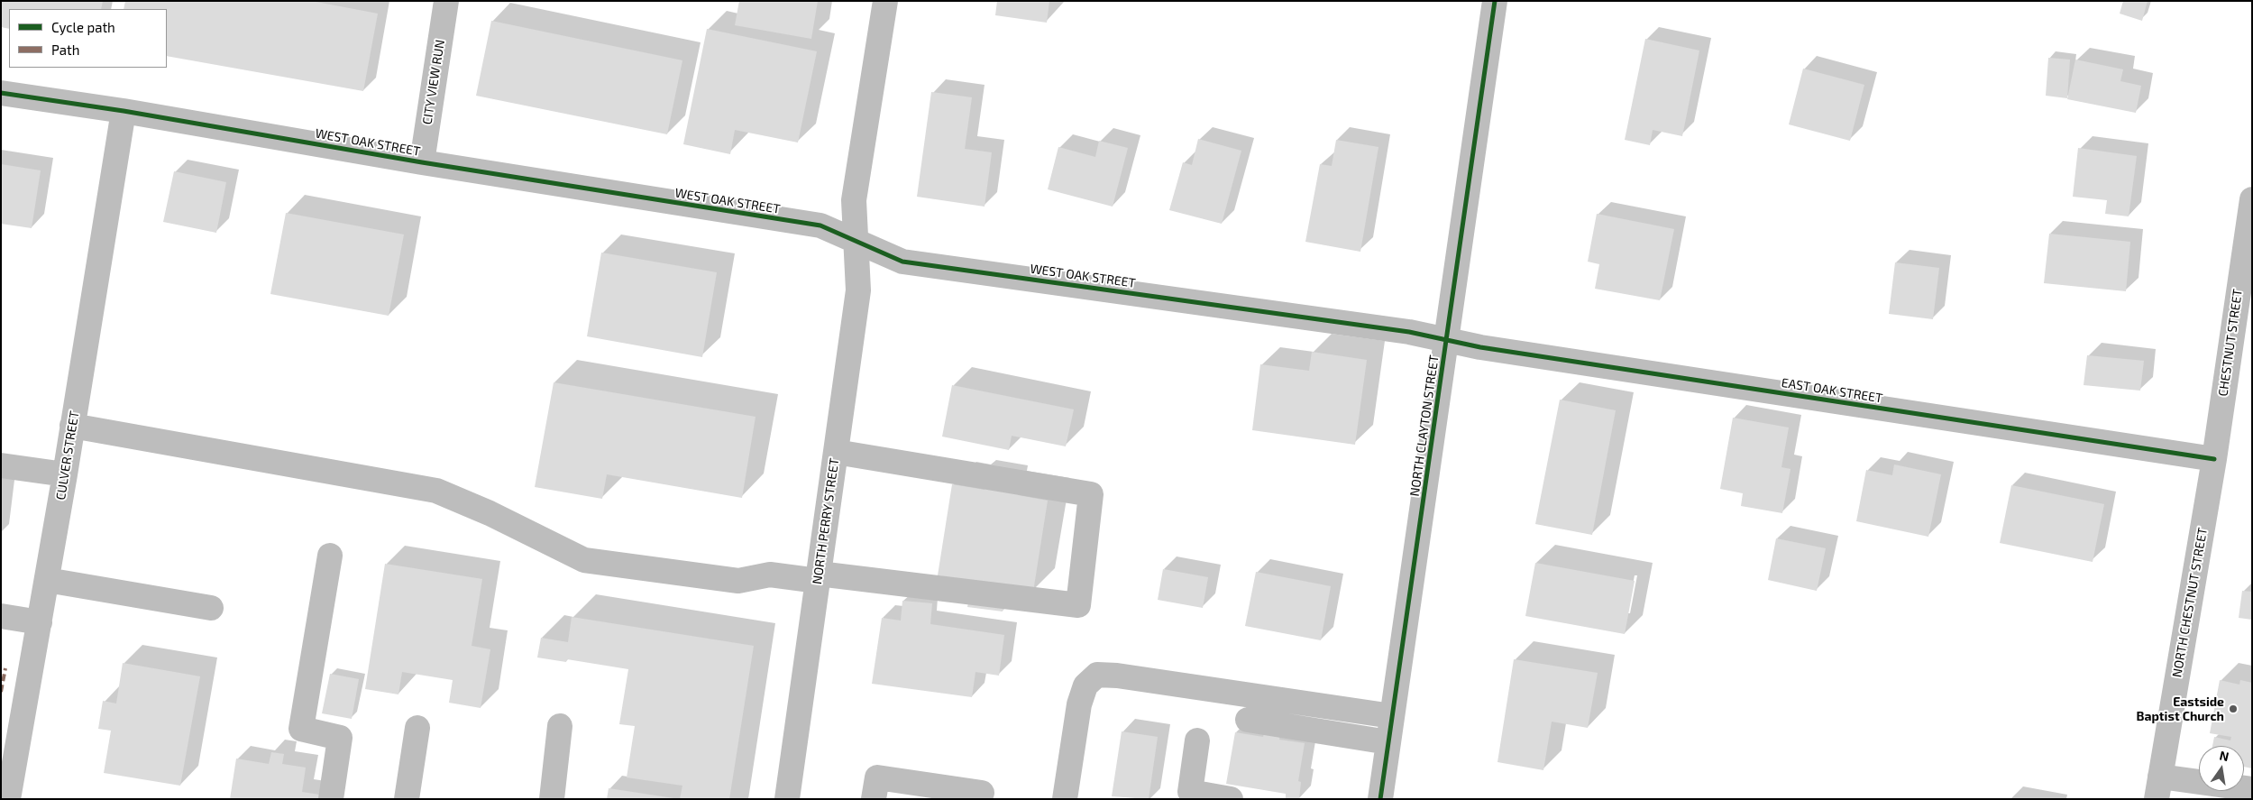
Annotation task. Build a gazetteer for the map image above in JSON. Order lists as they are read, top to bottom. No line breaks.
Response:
{"streets":{"street":["CITY VIEW RUN","WEST OAK STREET","CHESTNUT STREET","EAST OAK STREET","NORTH CLAYTON STREET","CULVER STREET","NORTH PERRY STREET","NORTH CHESTNUT STREET"]},"crossings":[["CITY VIEW RUN","WEST OAK STREET"],["WEST OAK STREET","EAST OAK STREET"],["WEST OAK STREET","NORTH CLAYTON STREET"],["WEST OAK STREET","CULVER STREET"],["WEST OAK STREET","NORTH PERRY STREET"],["CHESTNUT STREET","EAST OAK STREET"],["CHESTNUT STREET","NORTH CHESTNUT STREET"],["EAST OAK STREET","NORTH CLAYTON STREET"],["EAST OAK STREET","NORTH CHESTNUT STREET"]],"places":["Eastside Baptist Church"],"legend":["Cycle path","Path"],"north":"top"}
